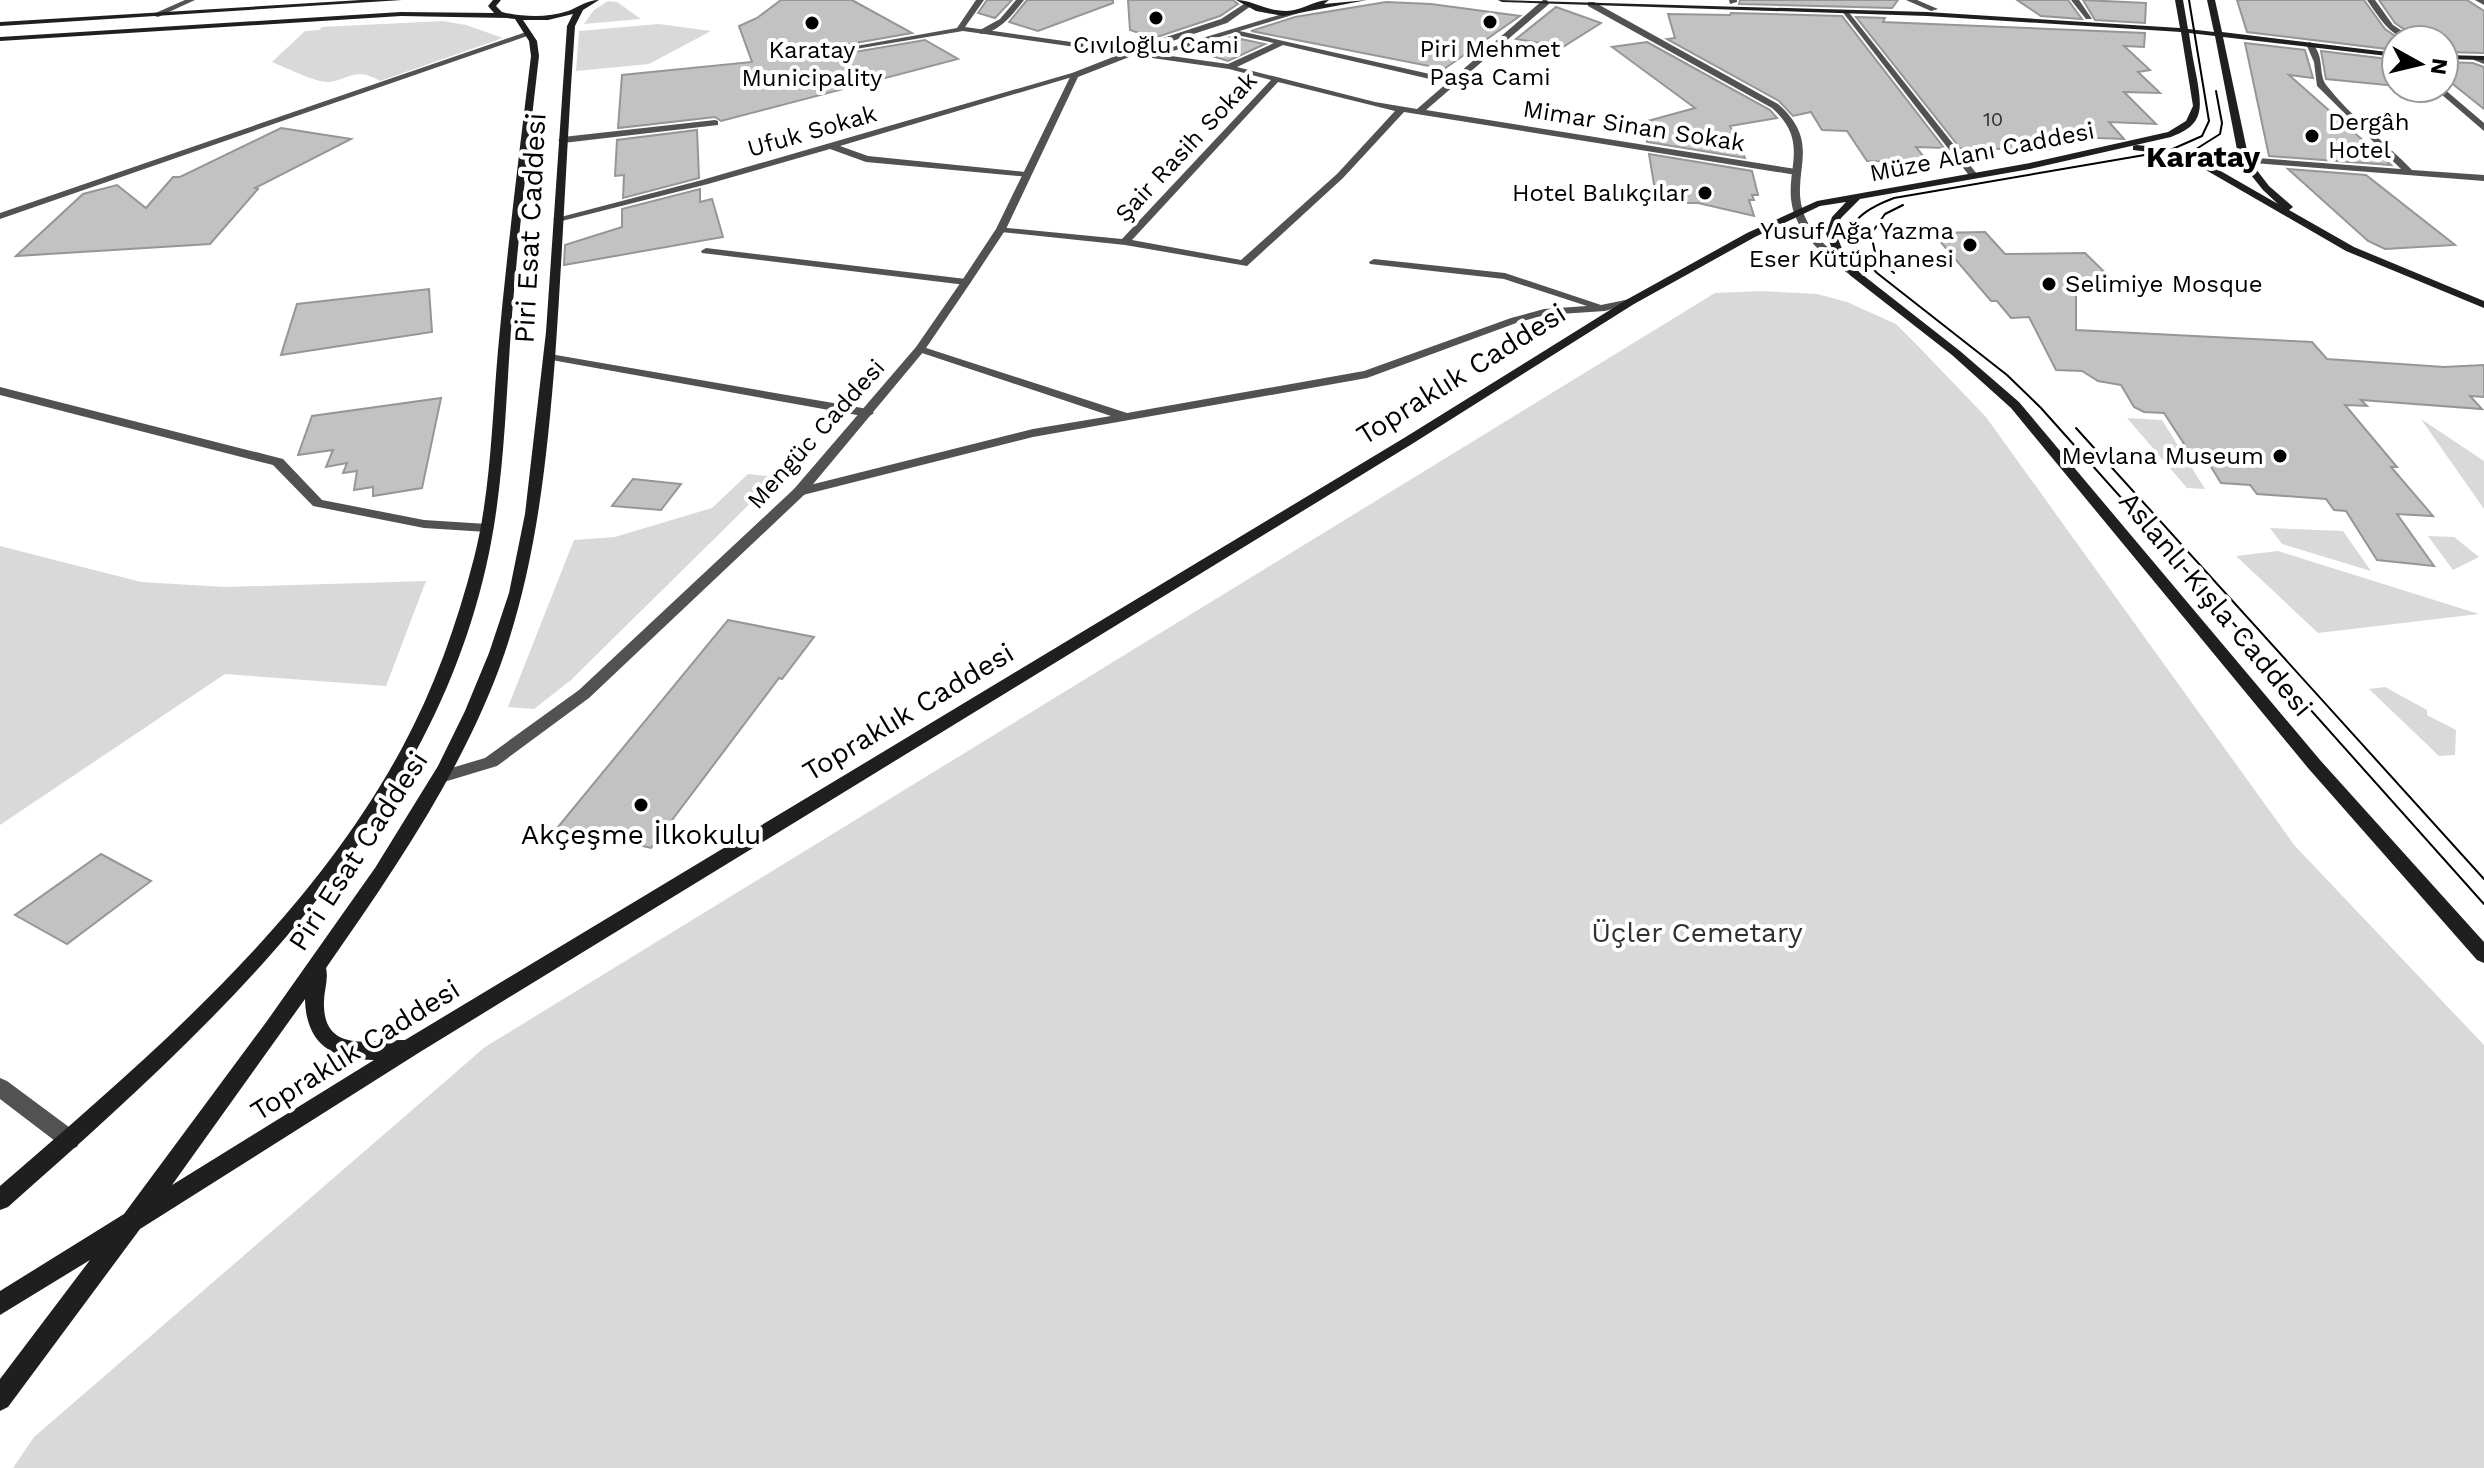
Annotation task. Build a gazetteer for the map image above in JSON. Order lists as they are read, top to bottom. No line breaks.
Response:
{"streets":{"main road":["Müze Alanı Caddesi","Piri Esat Caddesi","Topraklık Caddesi","Aslanlı Kışla Caddesi"],"street":["Mimar Sinan Sokak","Ufuk Sokak","Şair Rasih Sokak","Mengüc Caddesi"]},"crossings":[["Mimar Sinan Sokak","Şair Rasih Sokak"],["Ufuk Sokak","Piri Esat Caddesi"],["Ufuk Sokak","Mengüc Caddesi"],["Müze Alanı Caddesi","Topraklık Caddesi"],["Müze Alanı Caddesi","Aslanlı Kışla Caddesi"],["Piri Esat Caddesi","Topraklık Caddesi"],["Piri Esat Caddesi","Mengüc Caddesi"],["Topraklık Caddesi","Aslanlı Kışla Caddesi"]],"districts":["Karatay"],"parks":["Üçler Cemetary"],"places":["Cıvıloğlu Cami","Piri Mehmet Paşa Cami","Karatay Municipality","Dergâh Hotel","Hotel Balıkçılar","Yusuf Ağa Yazma Eser Kütüphanesi","Selimiye Mosque","Mevlana Museum","Akçeşme İlkokulu"],"house_numbers":["10"],"north":"right"}
